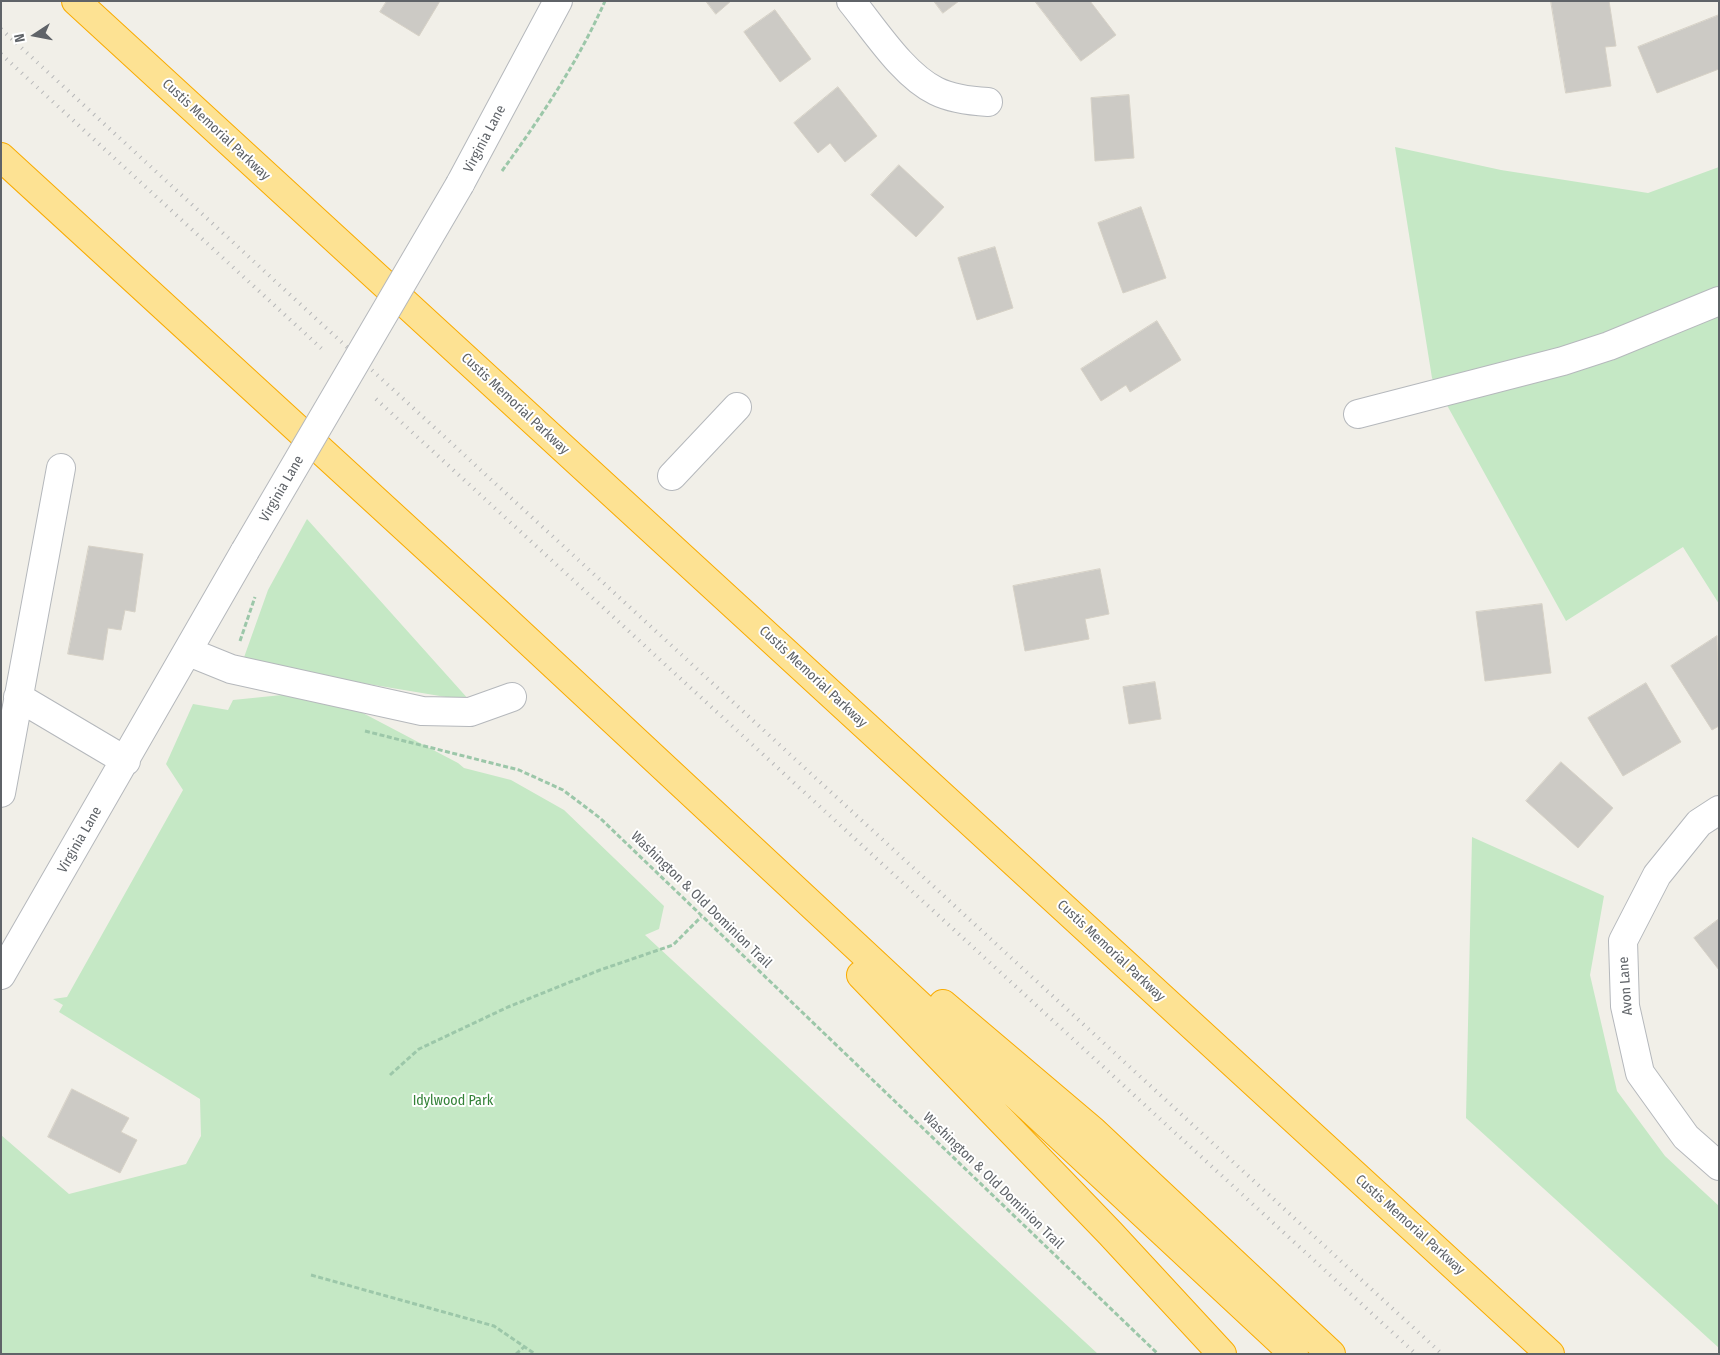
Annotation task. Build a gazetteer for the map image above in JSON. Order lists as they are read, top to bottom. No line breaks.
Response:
{"streets":{"highway":["Custis Memorial Parkway"],"street":["Virginia Lane","Avon Lane"],"path":["Washington & Old Dominion Trail"]},"parks":["Idylwood Park"],"north":"left"}
